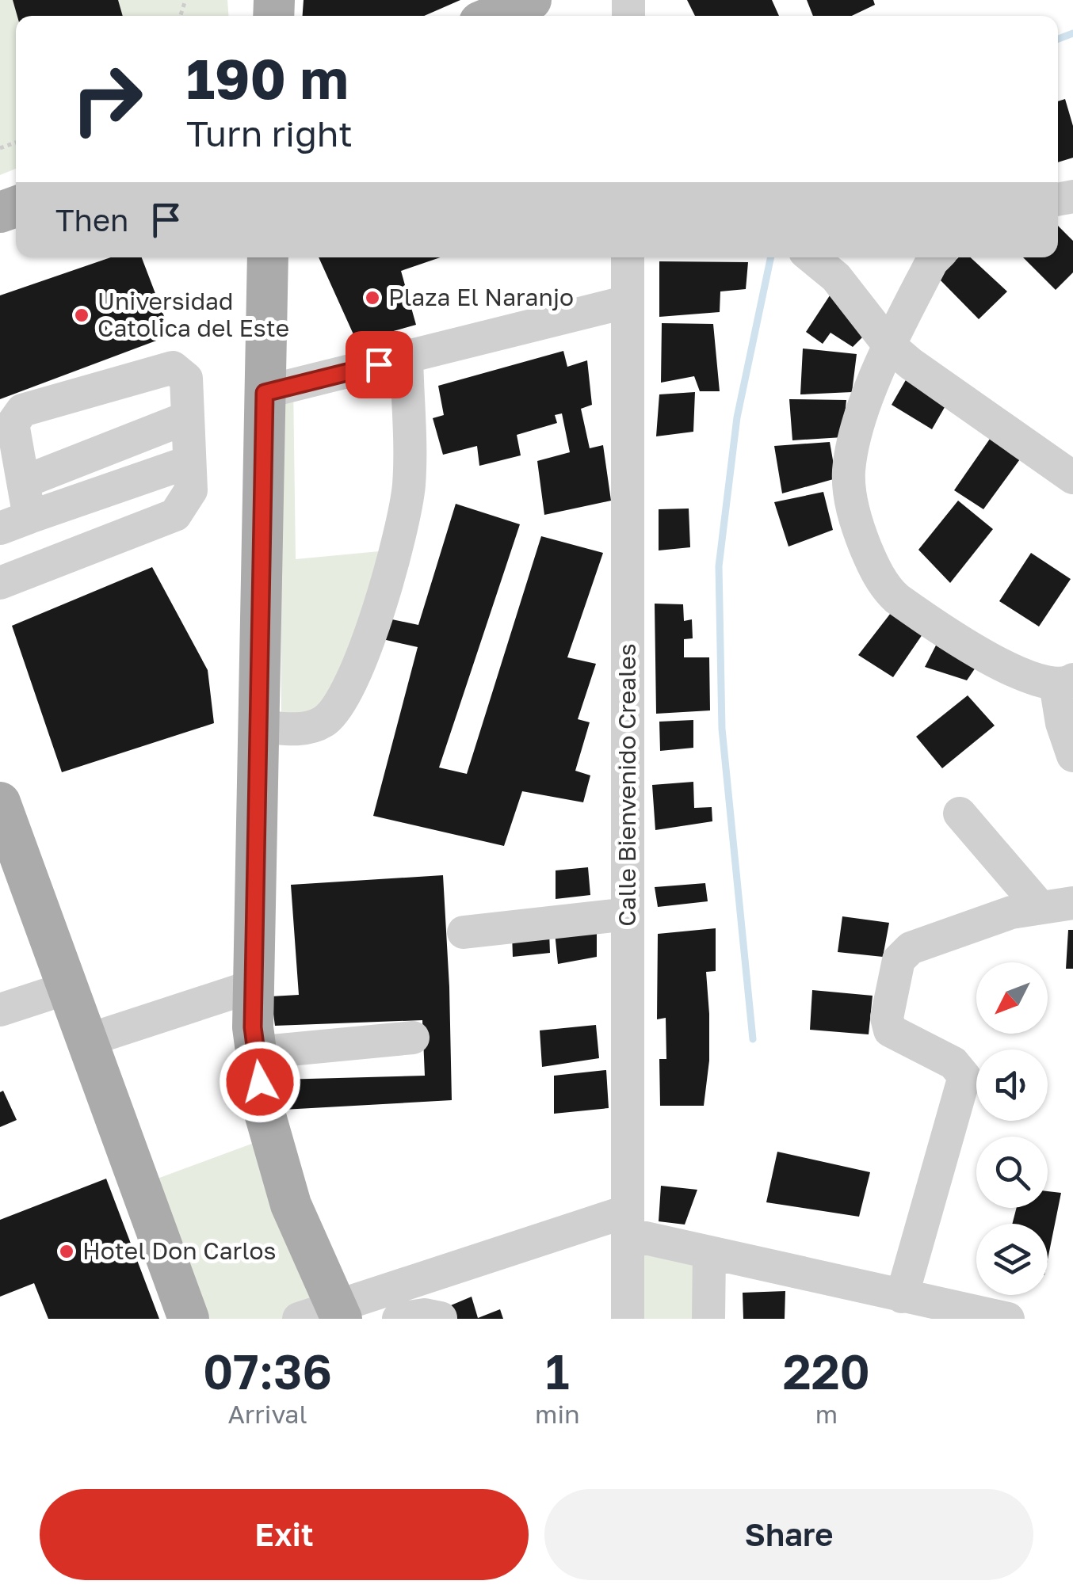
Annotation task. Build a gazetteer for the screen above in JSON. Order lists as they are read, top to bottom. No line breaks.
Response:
{"streets":{"street":["Calle Bienvenido Creales"]},"places":["Plaza El Naranjo","Universidad Catolica del Este","Hotel Don Carlos"],"north":"bottom left","page":{"turn":["190 m","Turn right"],"then":"Then","eta":["07:36","Arrival","1","min","220","m"],"buttons":["Exit","Share"]}}
